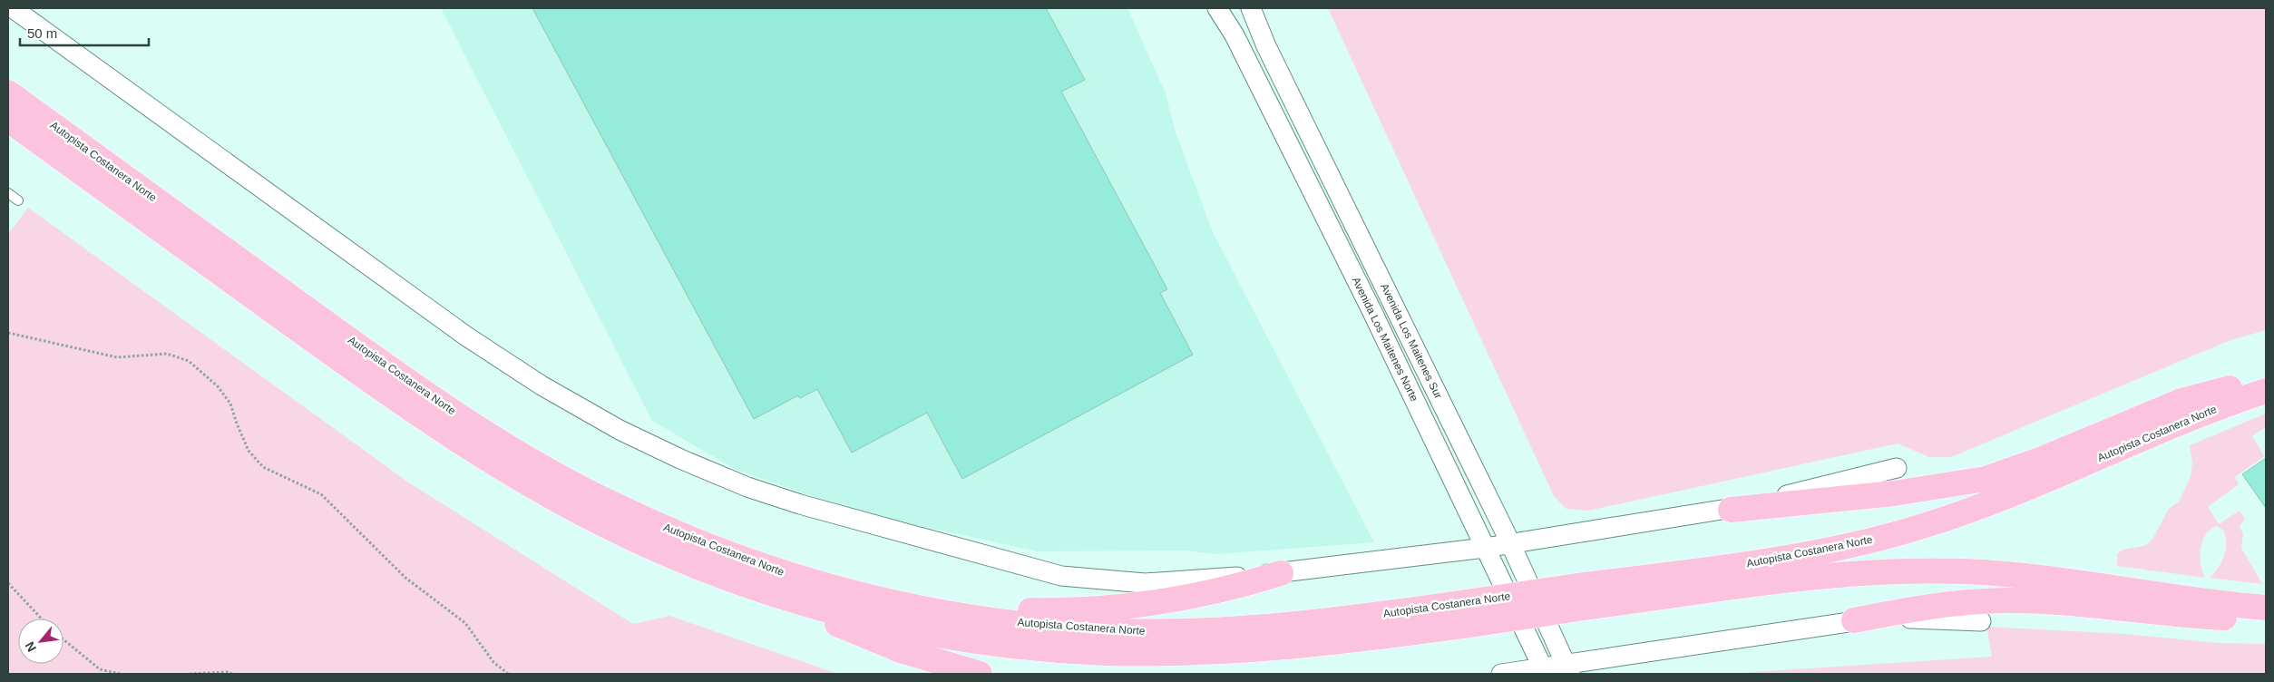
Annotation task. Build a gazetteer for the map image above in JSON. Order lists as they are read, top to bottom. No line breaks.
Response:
{"streets":{"highway":["Autopista Costanera Norte"],"street":["Avenida Los Maitenes Norte","Avenida Los Maitenes Sur"]},"scale_bar":"50 m","north":"bottom left"}
